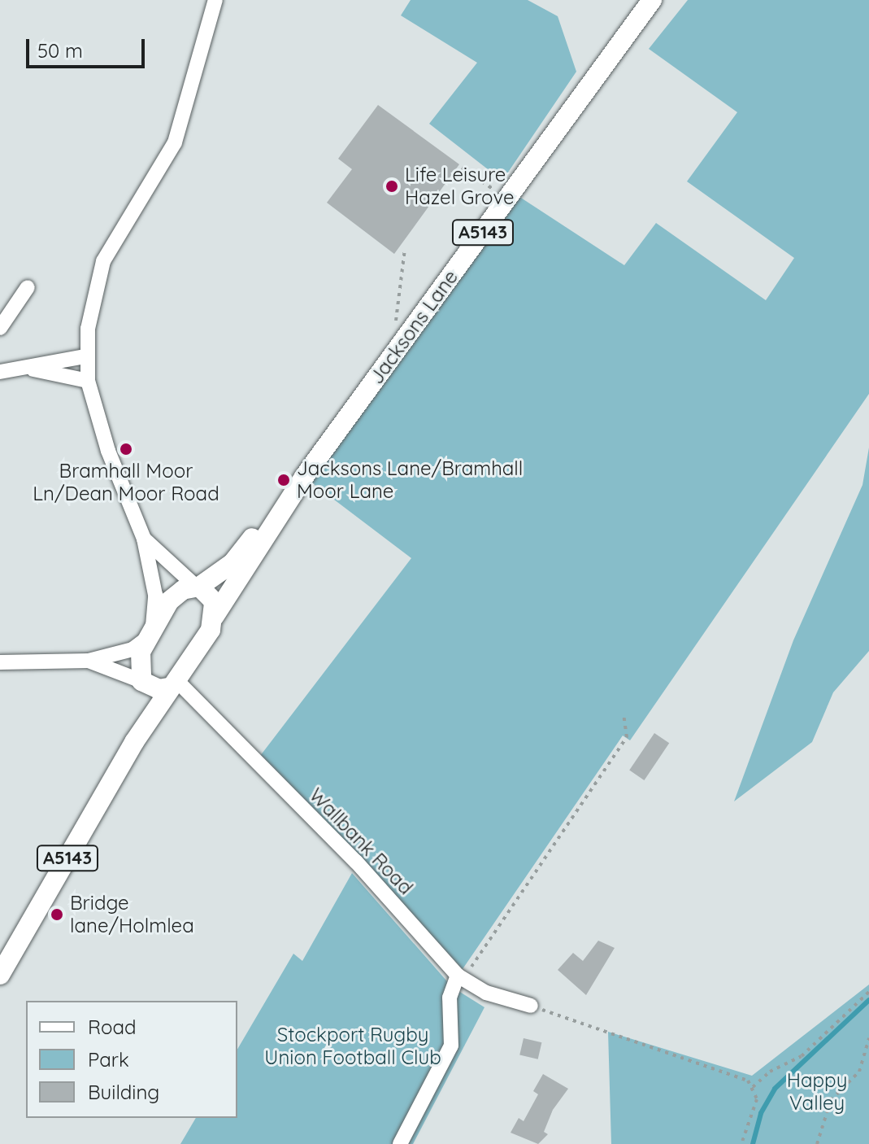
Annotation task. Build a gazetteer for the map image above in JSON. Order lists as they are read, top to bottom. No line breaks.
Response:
{"streets":{"main road":["A5143","Jacksons Lane"],"street":["Wallbank Road"]},"crossings":[["A5143","Jacksons Lane"],["A5143","Wallbank Road"],["Jacksons Lane","Wallbank Road"]],"parks":["Stockport Rugby Union Football Club","Happy Valley"],"places":["Life Leisure Hazel Grove","Bramhall Moor Ln/Dean Moor Road","Jacksons Lane/Bramhall Moor Lane","Bridge lane/Holmlea"],"legend":["Road","Park","Building"],"scale_bar":"50 m"}
